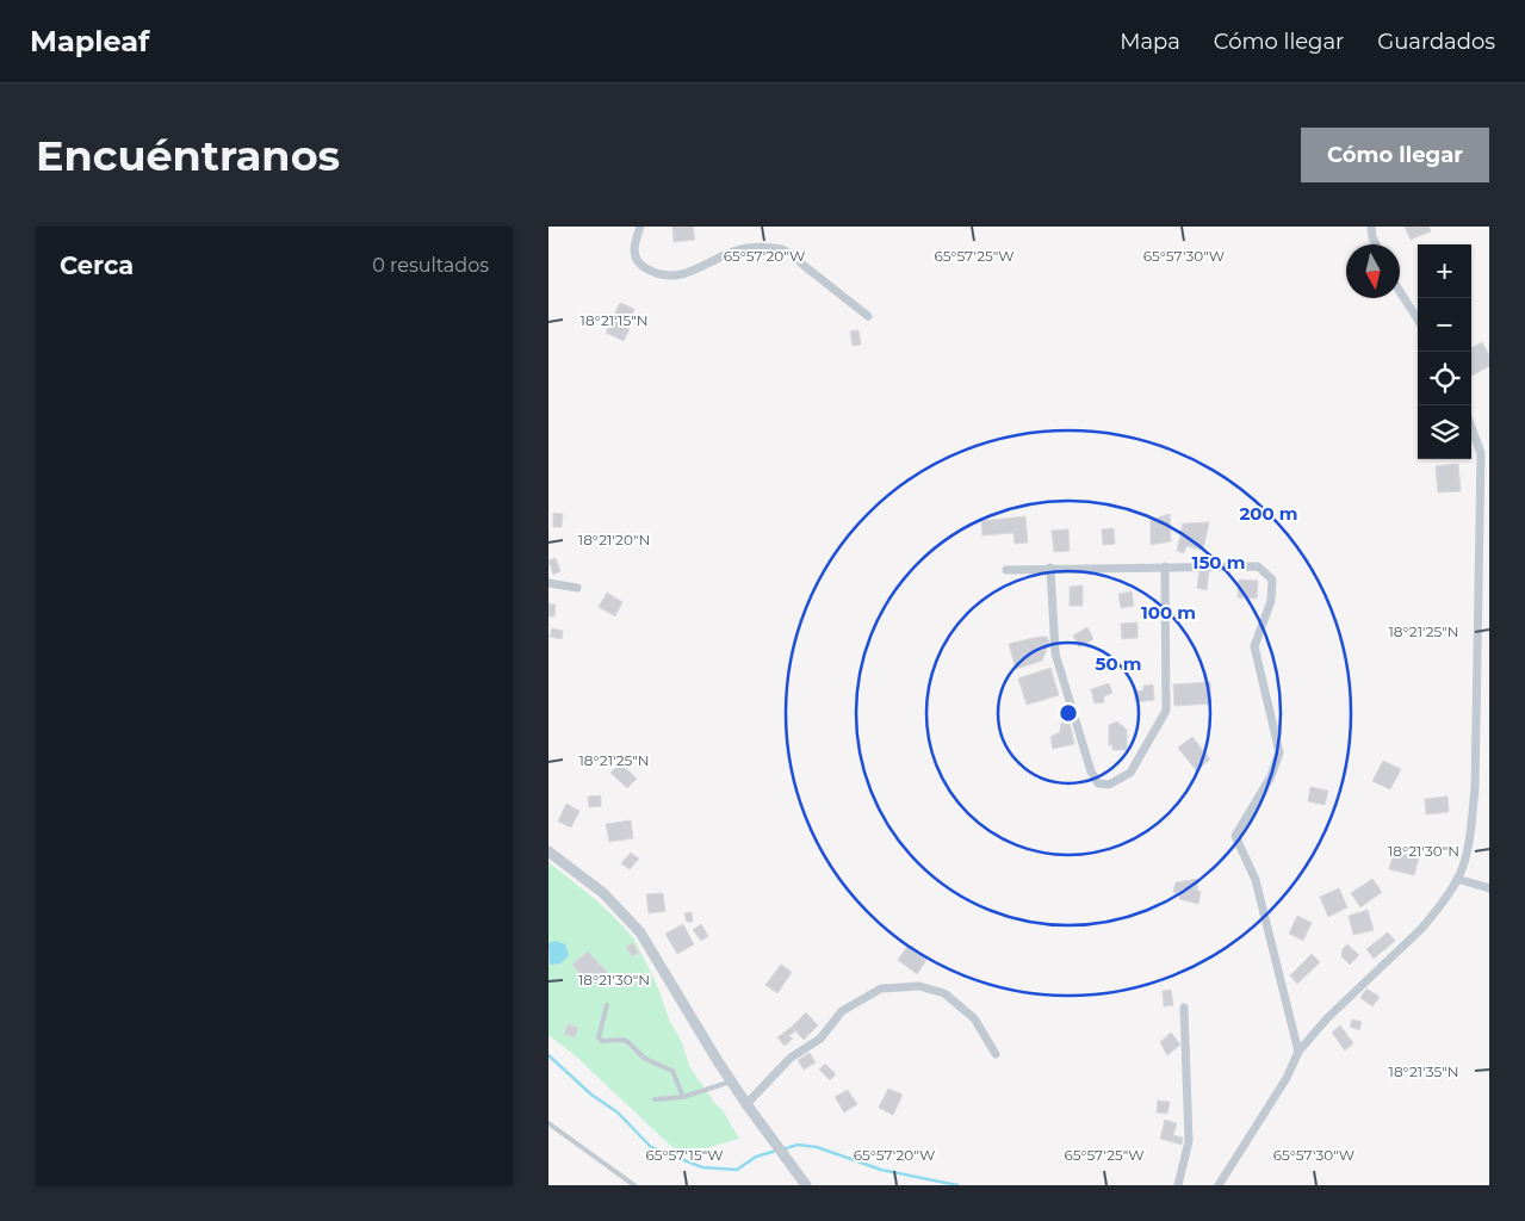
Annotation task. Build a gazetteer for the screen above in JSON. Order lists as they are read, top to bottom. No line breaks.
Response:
{"north":"bottom","page":{"header":"Mapleaf","nav":["Mapa","Cómo llegar","Guardados"],"buttons":"Cómo llegar","title":"Encuéntranos","heading":["Cerca","0 resultados"],"map_buttons":["+","−"]},"coordinates":["65°57'20\"W","65°57'25\"W","65°57'30\"W","18°21'15\"N","18°21'20\"N","18°21'25\"N","18°21'30\"N","18°21'35\"N","65°57'15\"W"],"rings":["200 m","150 m","100 m","50 m"]}
